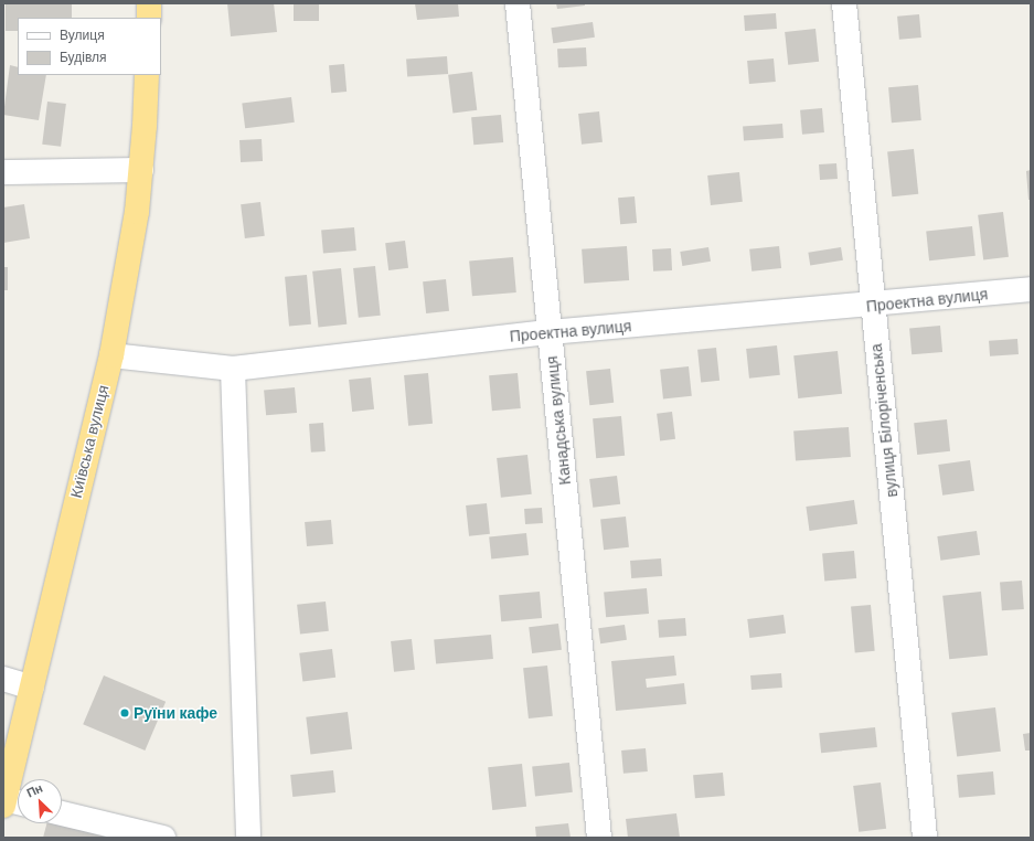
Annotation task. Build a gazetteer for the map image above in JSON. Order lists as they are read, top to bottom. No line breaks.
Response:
{"streets":{"highway":["Київська вулиця"],"street":["Проектна вулиця","Канадська вулиця","вулиця Білоріченська"]},"crossings":[["Проектна вулиця","Канадська вулиця"],["Проектна вулиця","вулиця Білоріченська"],["Проектна вулиця","Київська вулиця"]],"places":["Руїни кафе"],"legend":["Вулиця","Будівля"],"north":"top left"}
